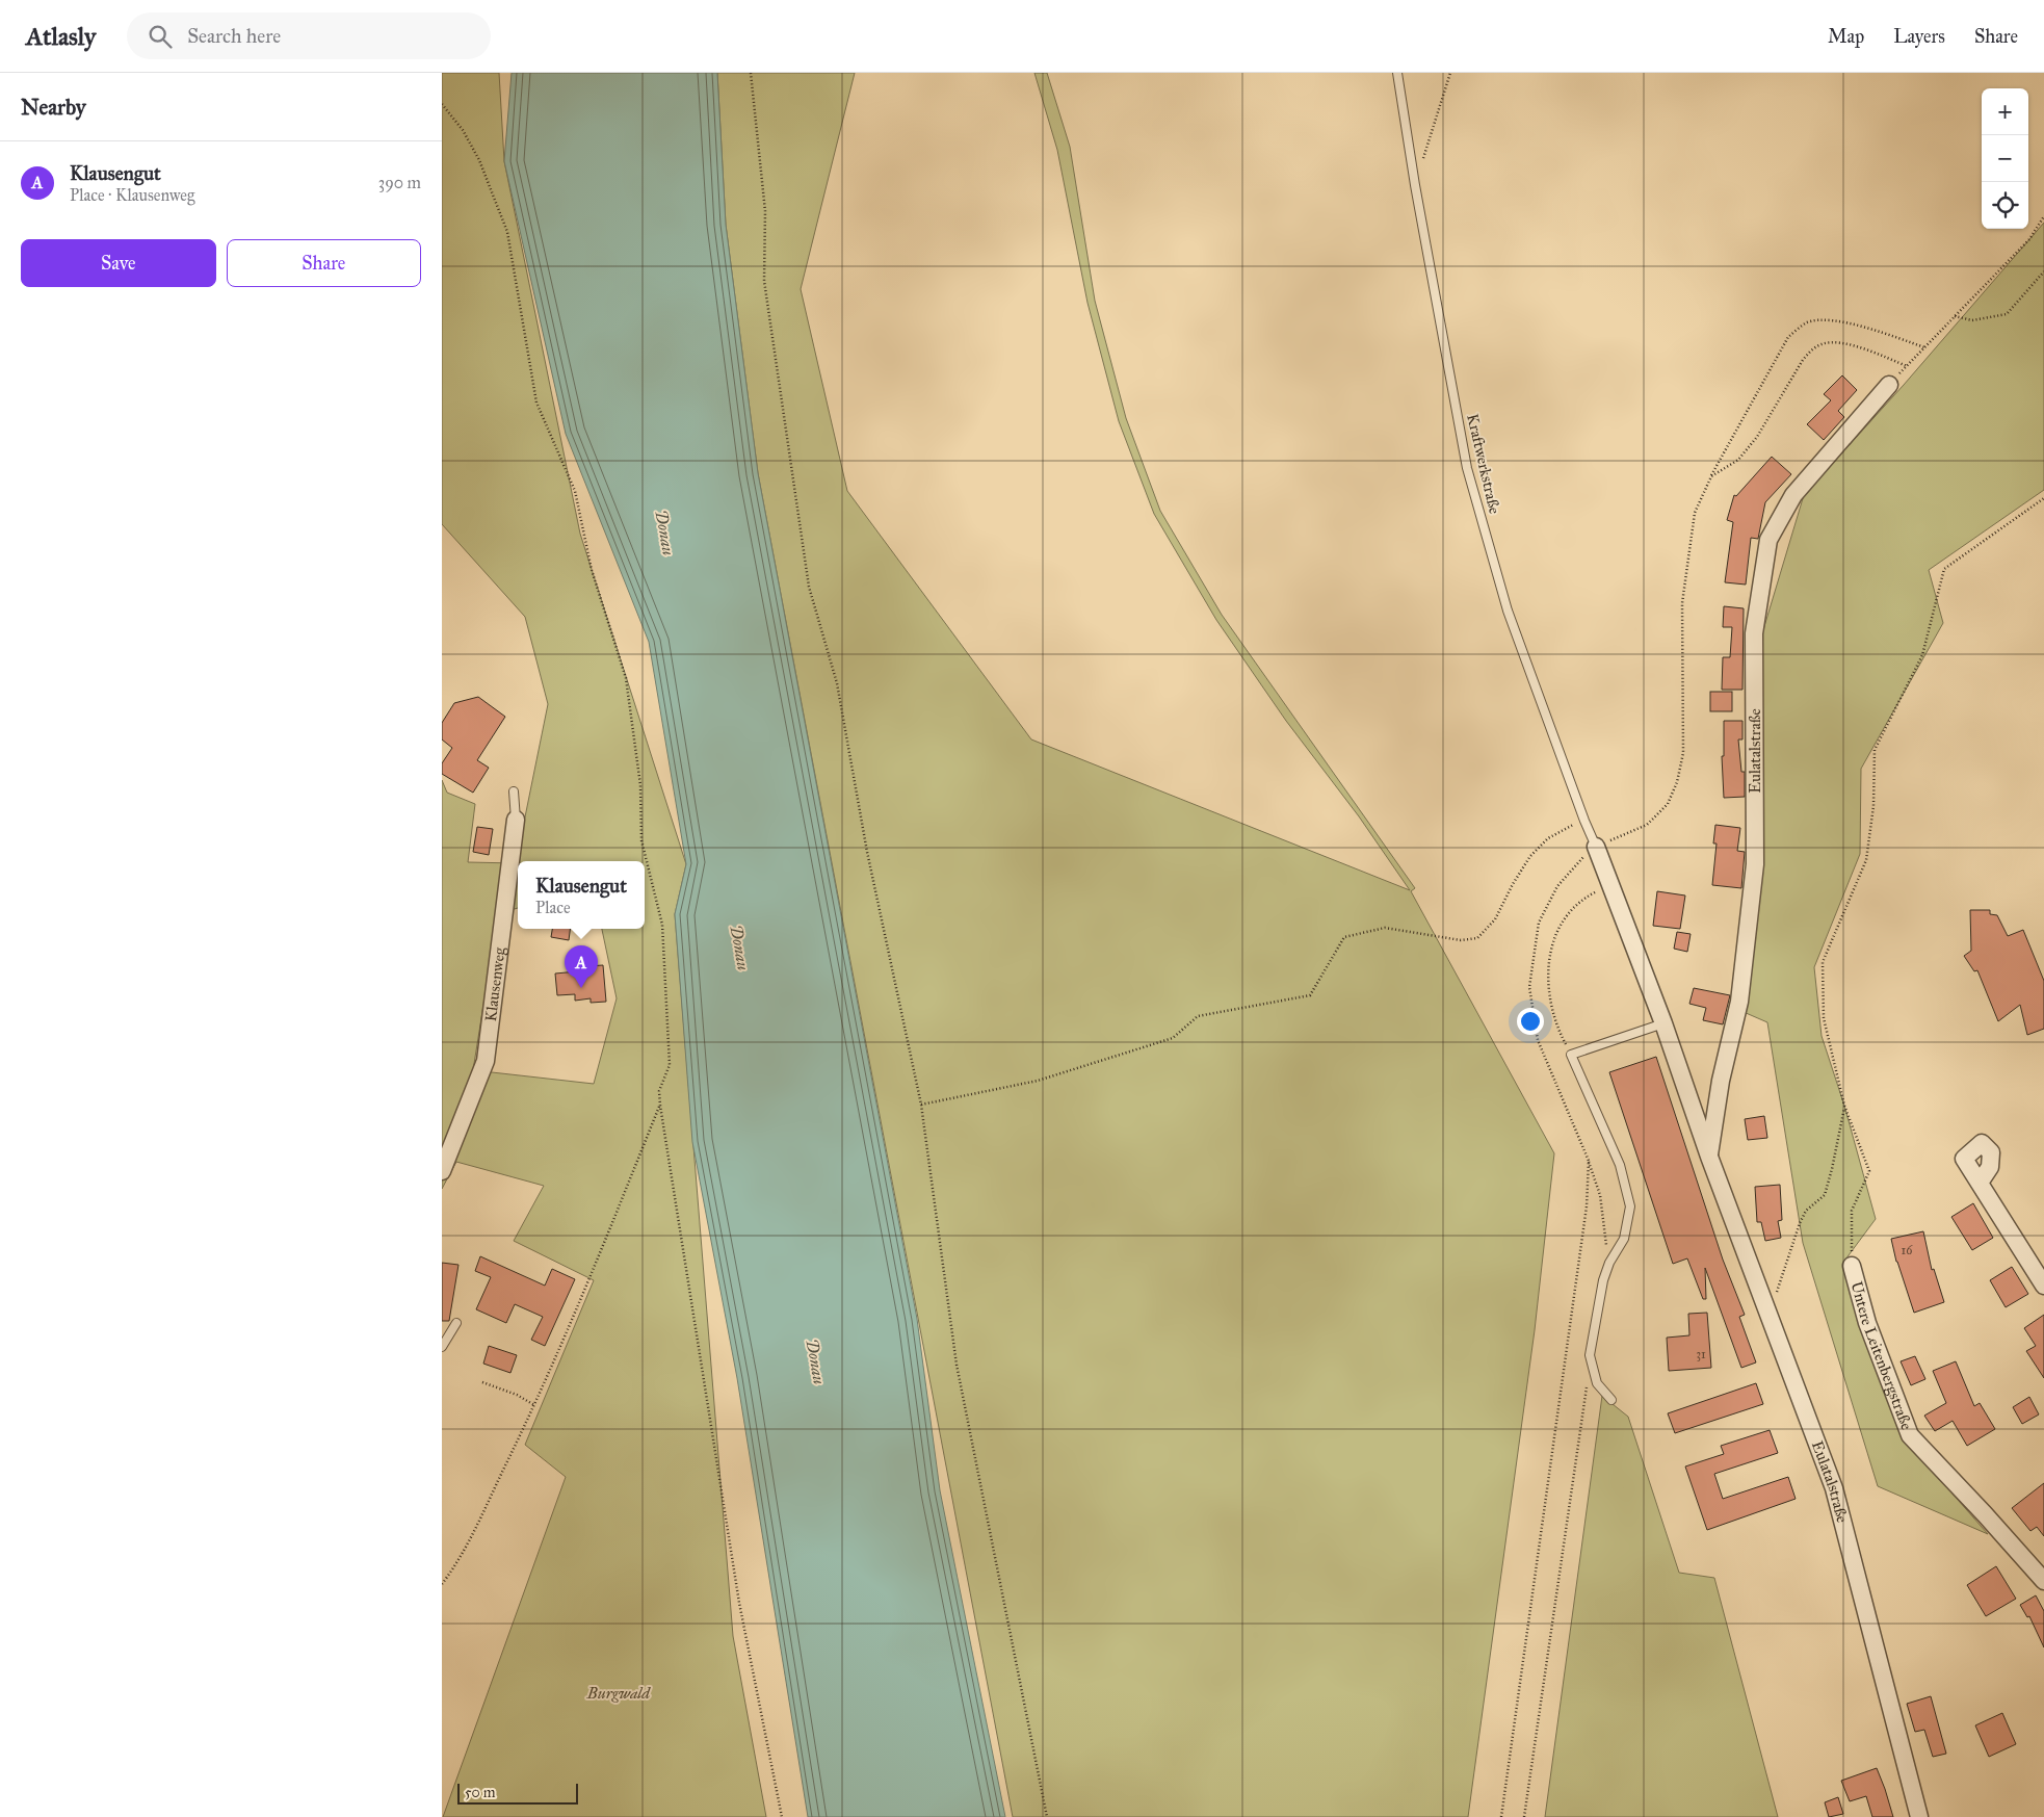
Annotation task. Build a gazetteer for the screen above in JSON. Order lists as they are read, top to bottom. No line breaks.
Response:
{"streets":{"street":["Eulatalstraße","Klausenweg","Untere Leitenbergstraße"],"lane":["Kraftwerkstraße"]},"crossings":[["Kraftwerkstraße","Eulatalstraße"]],"water":["Donau"],"parks":["Burgwald"],"house_numbers":["16","31"],"scale_bar":"50 m","page":{"header":"Atlasly","search":"Search here","nav":["Map","Layers","Share"],"heading":"Nearby","map_buttons":["+","−"],"list":[{"mark":"A","name":"Klausengut","note":"Place · Klausenweg","value":"390 m"}],"buttons":["Save","Share"],"popup":["Klausengut","Place"],"pins":"A","scale":"50 m"}}
